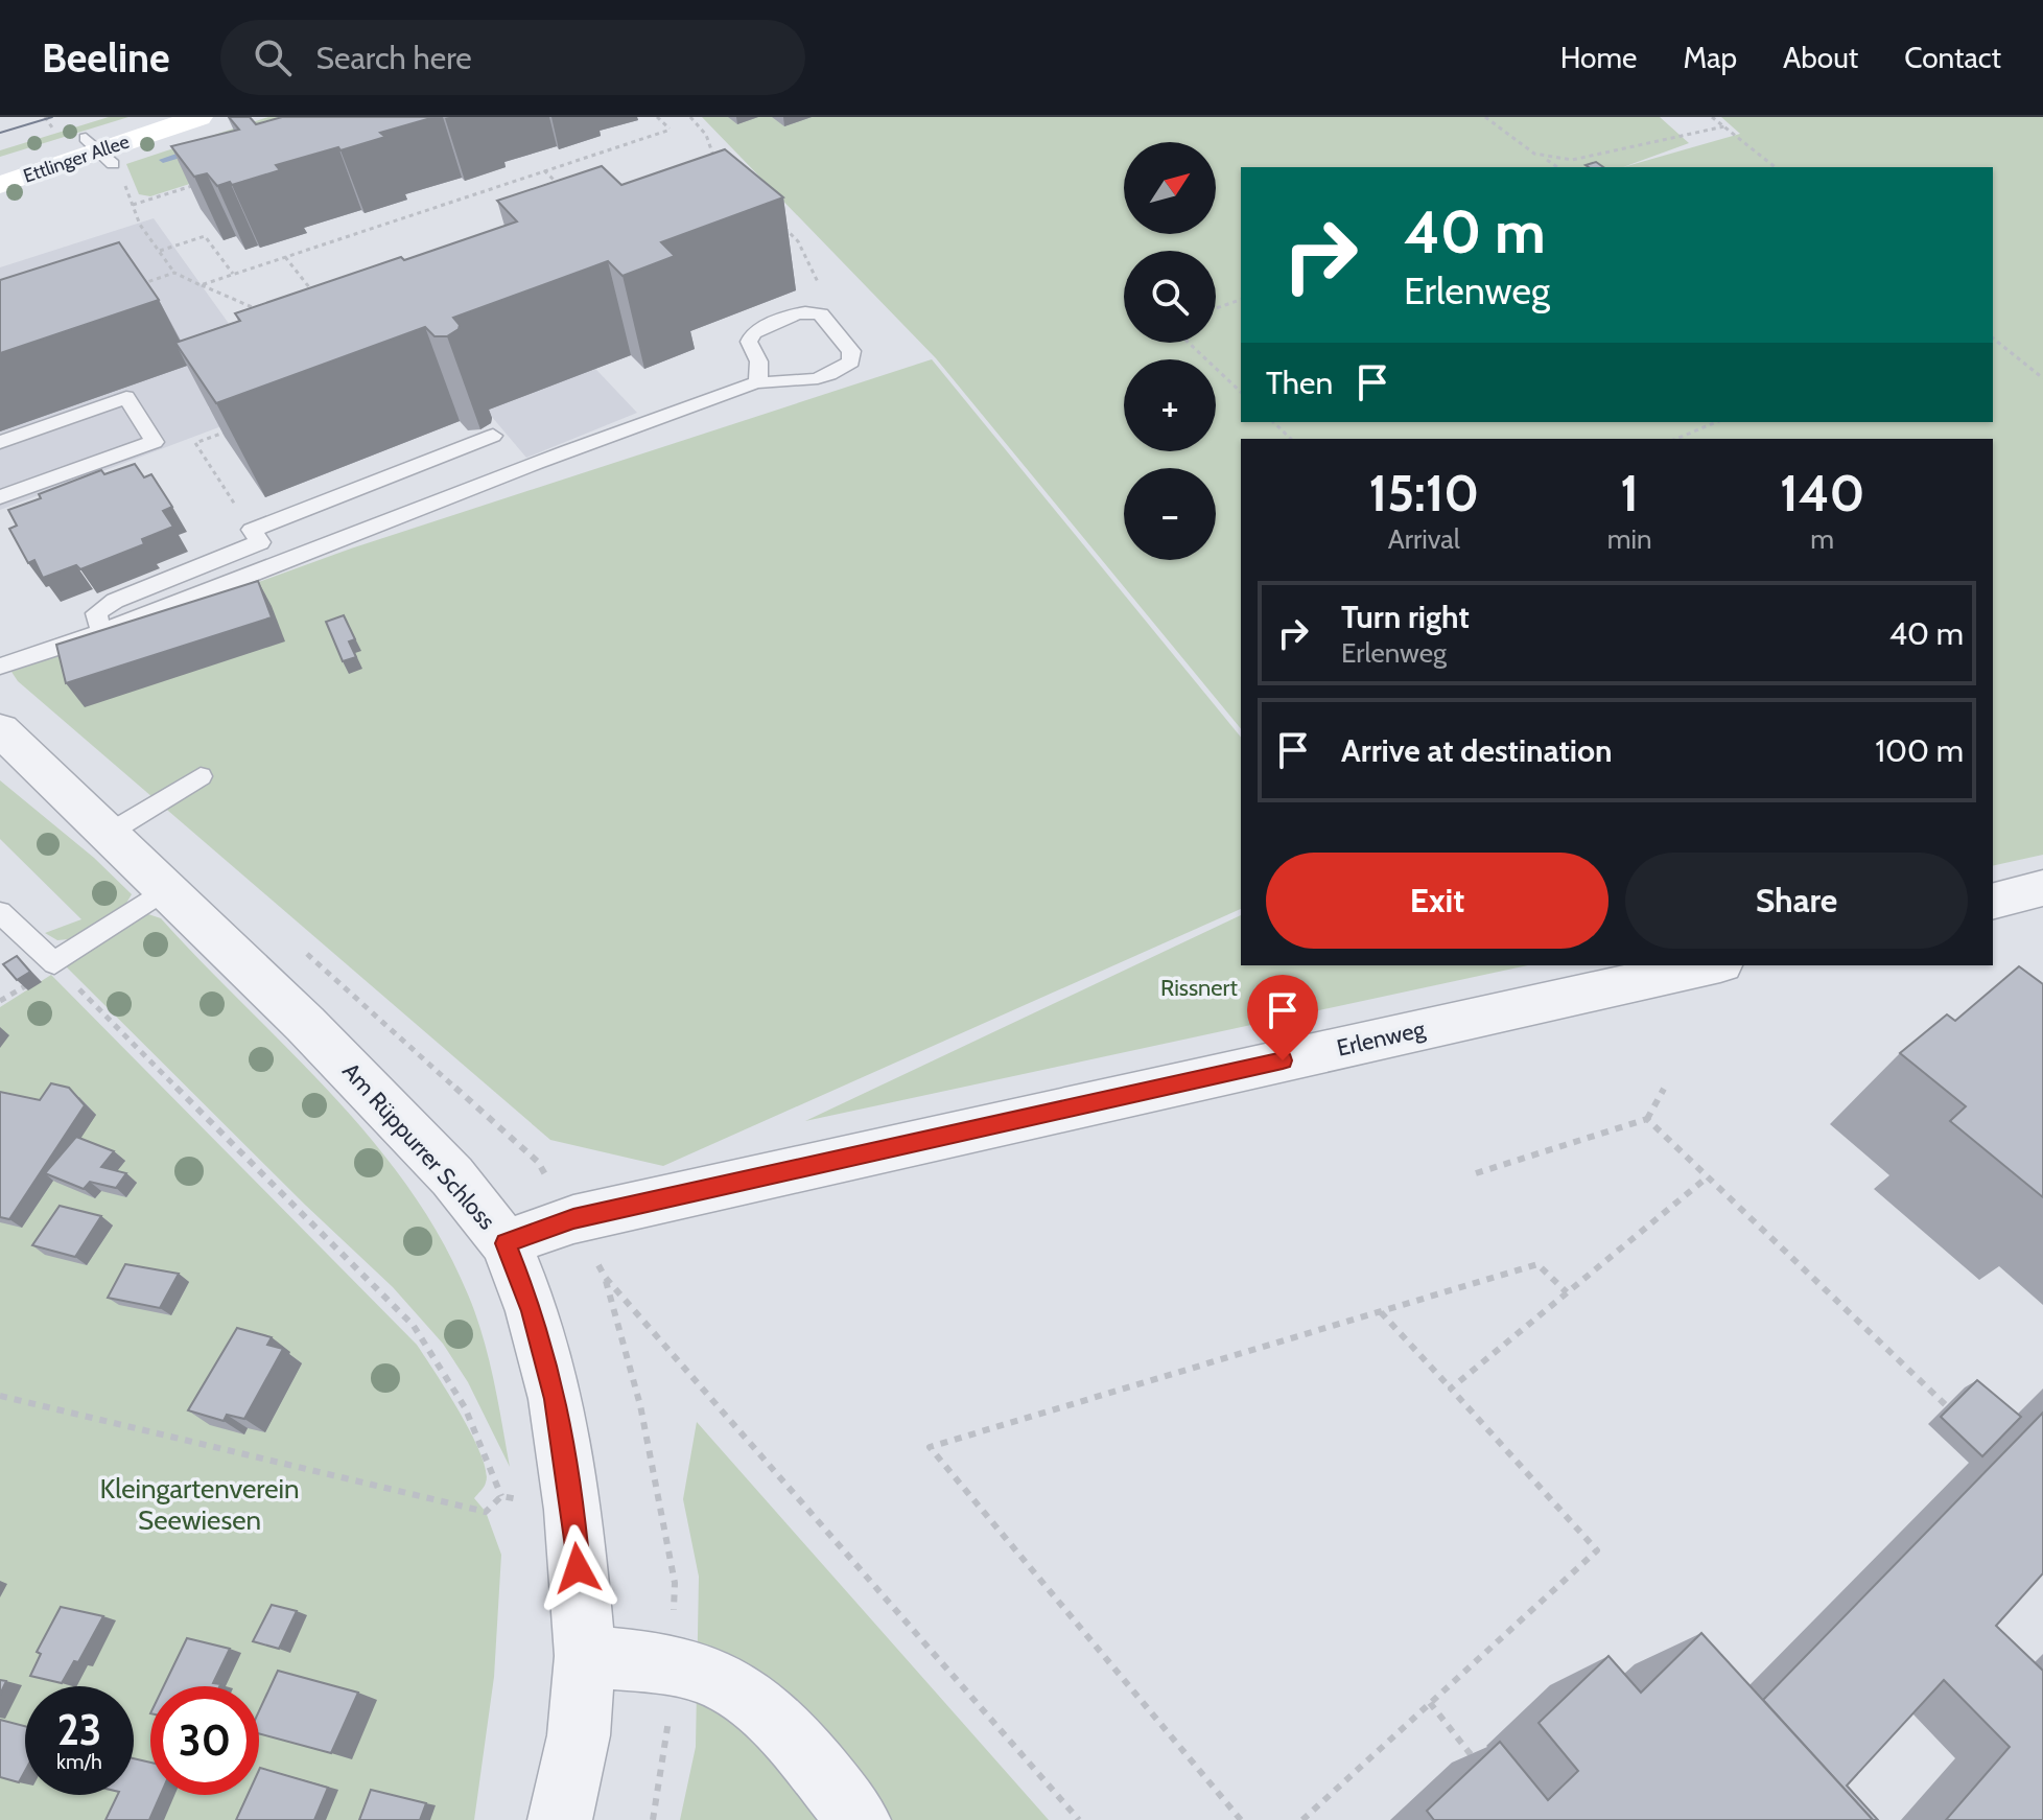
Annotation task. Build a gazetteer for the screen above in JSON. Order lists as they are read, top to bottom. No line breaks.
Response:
{"streets":{"main road":["Ettlinger Allee"],"street":["Erlenweg","Am Rüppurrer Schloss"]},"crossings":[["Erlenweg","Am Rüppurrer Schloss"]],"parks":["Rissnert","Kleingartenverein Seewiesen"],"north":"top right","page":{"header":"Beeline","search":"Search here","nav":["Home","Map","About","Contact"],"map_buttons":["+","−"],"turn":["40 m","Erlenweg"],"then":"Then","eta":["15:10","Arrival","1","min","140","m"],"list":[{"name":"Turn right","note":"Erlenweg","value":"40 m"},{"name":"Arrive at destination","value":"100 m"}],"buttons":["Exit","Share"],"speed":"23 km/h","limit":"30"}}
